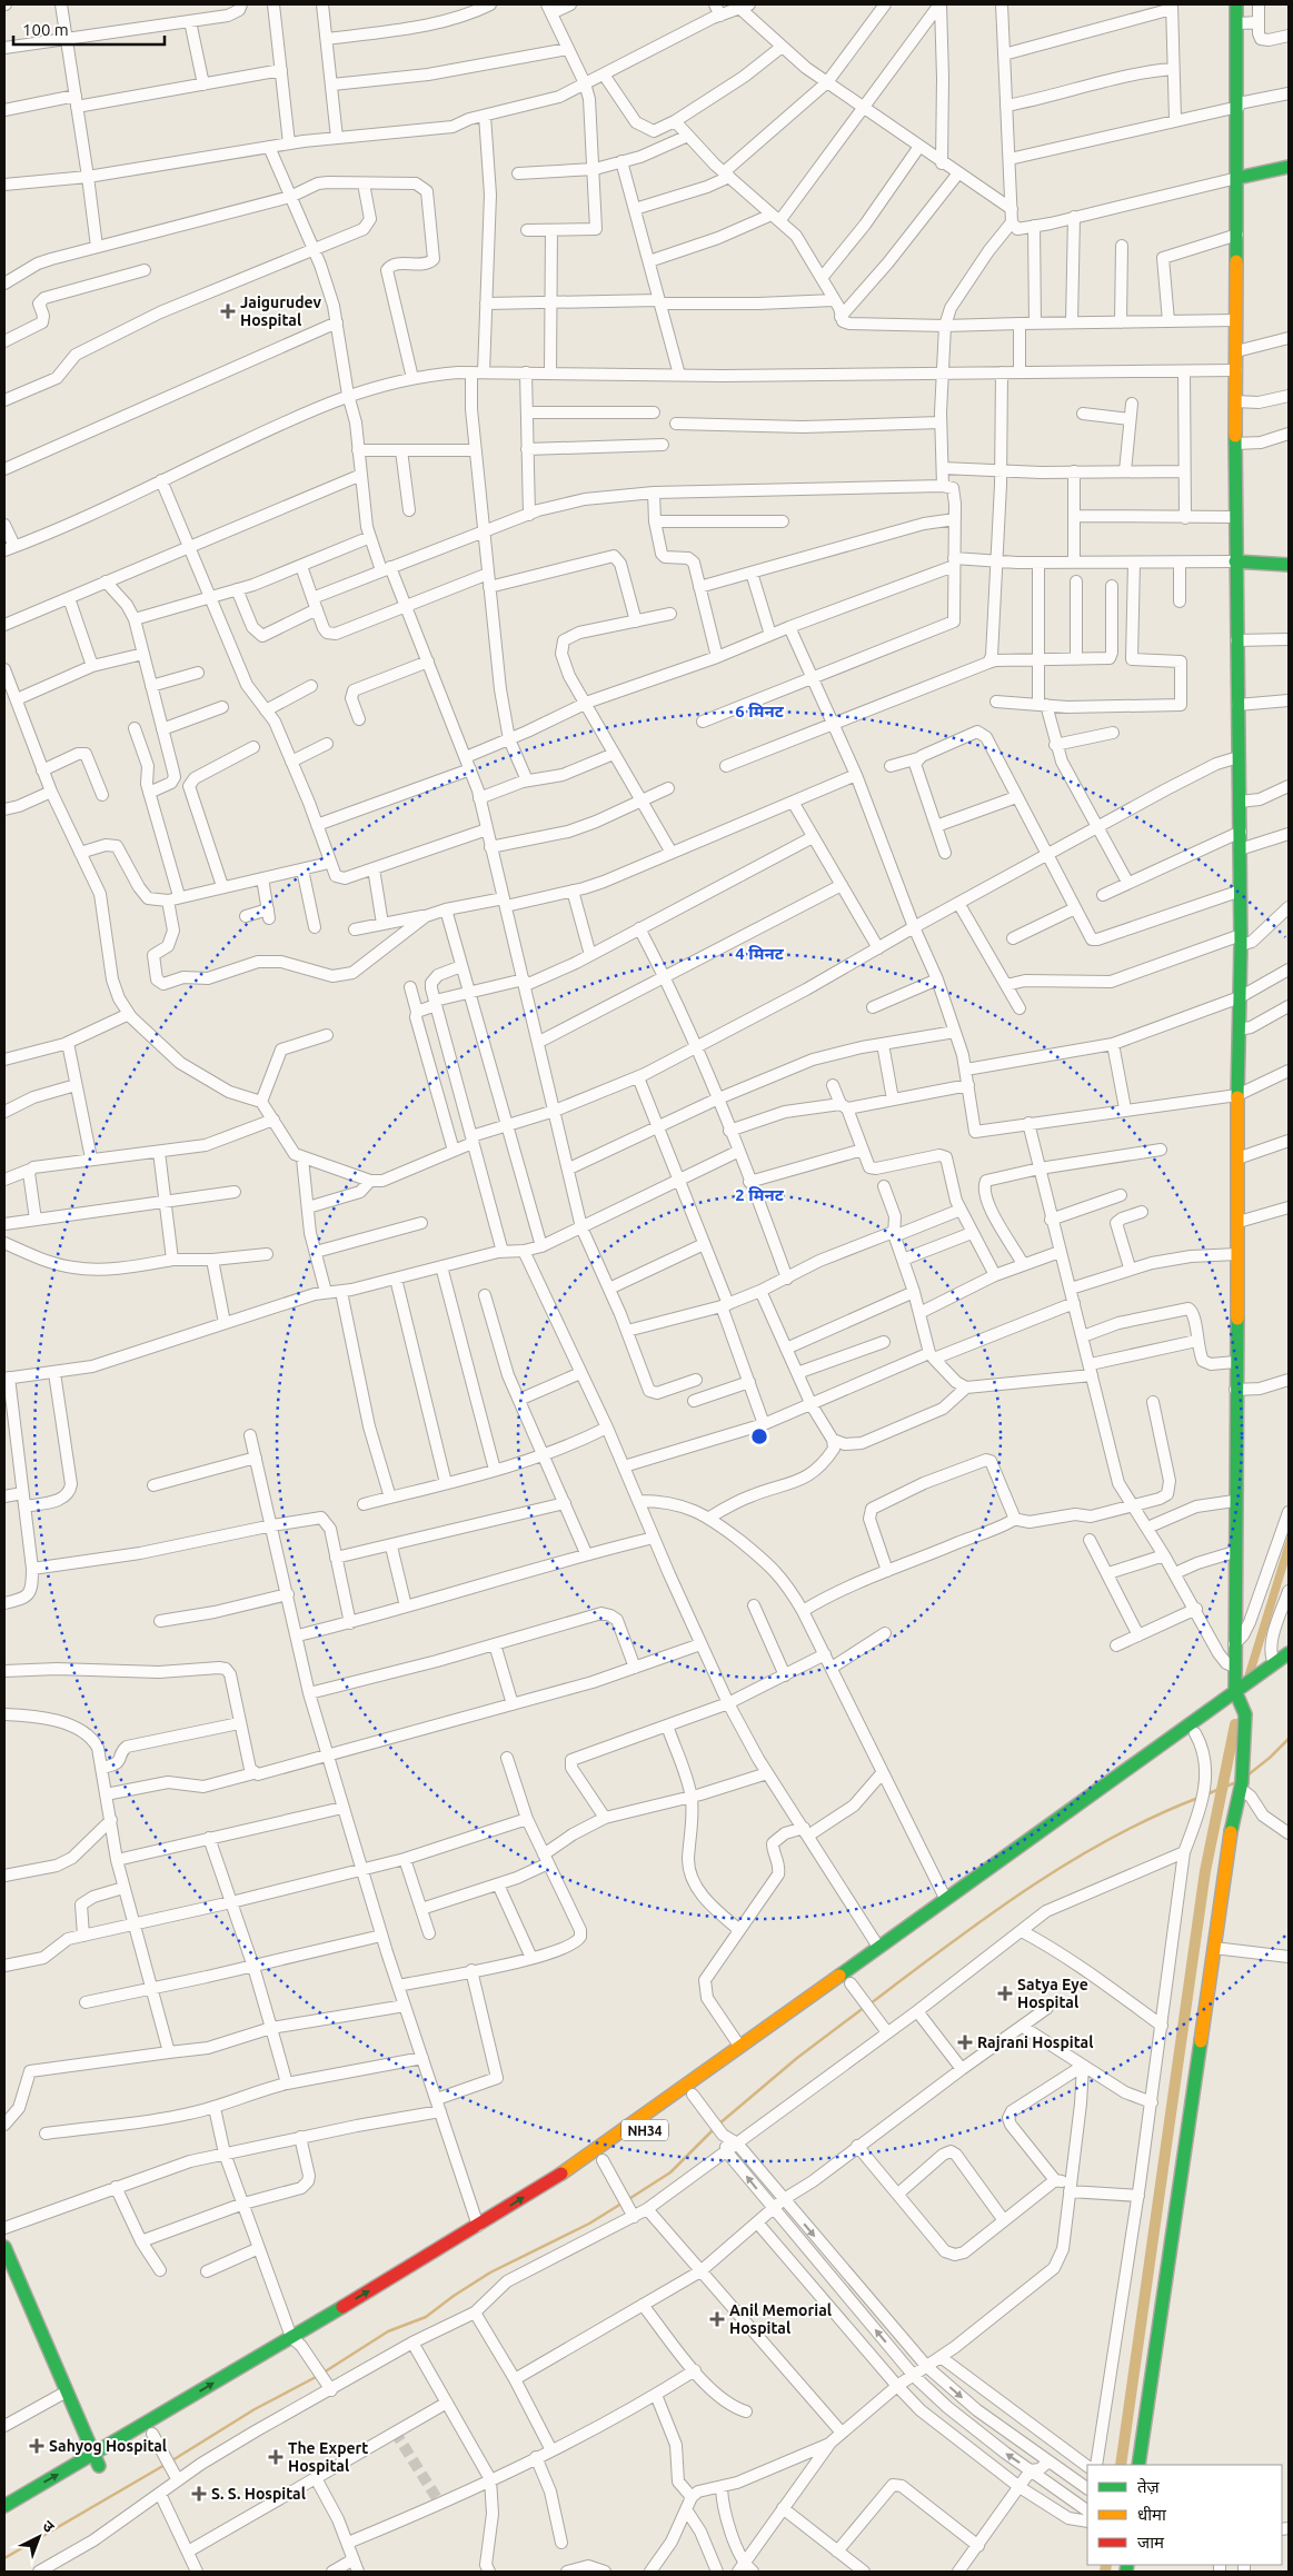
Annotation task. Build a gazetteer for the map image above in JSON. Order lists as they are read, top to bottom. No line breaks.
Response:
{"streets":{"main road":["NH34"]},"places":{"health":["Jaigurudev Hospital","Satya Eye Hospital","Rajrani Hospital","Anil Memorial Hospital","Sahyog Hospital","The Expert Hospital","S. S. Hospital"]},"legend":["तेज़","धीमा","जाम"],"scale_bar":"100 m","north":"top right","rings":["6 मिनट","4 मिनट","2 मिनट"]}
